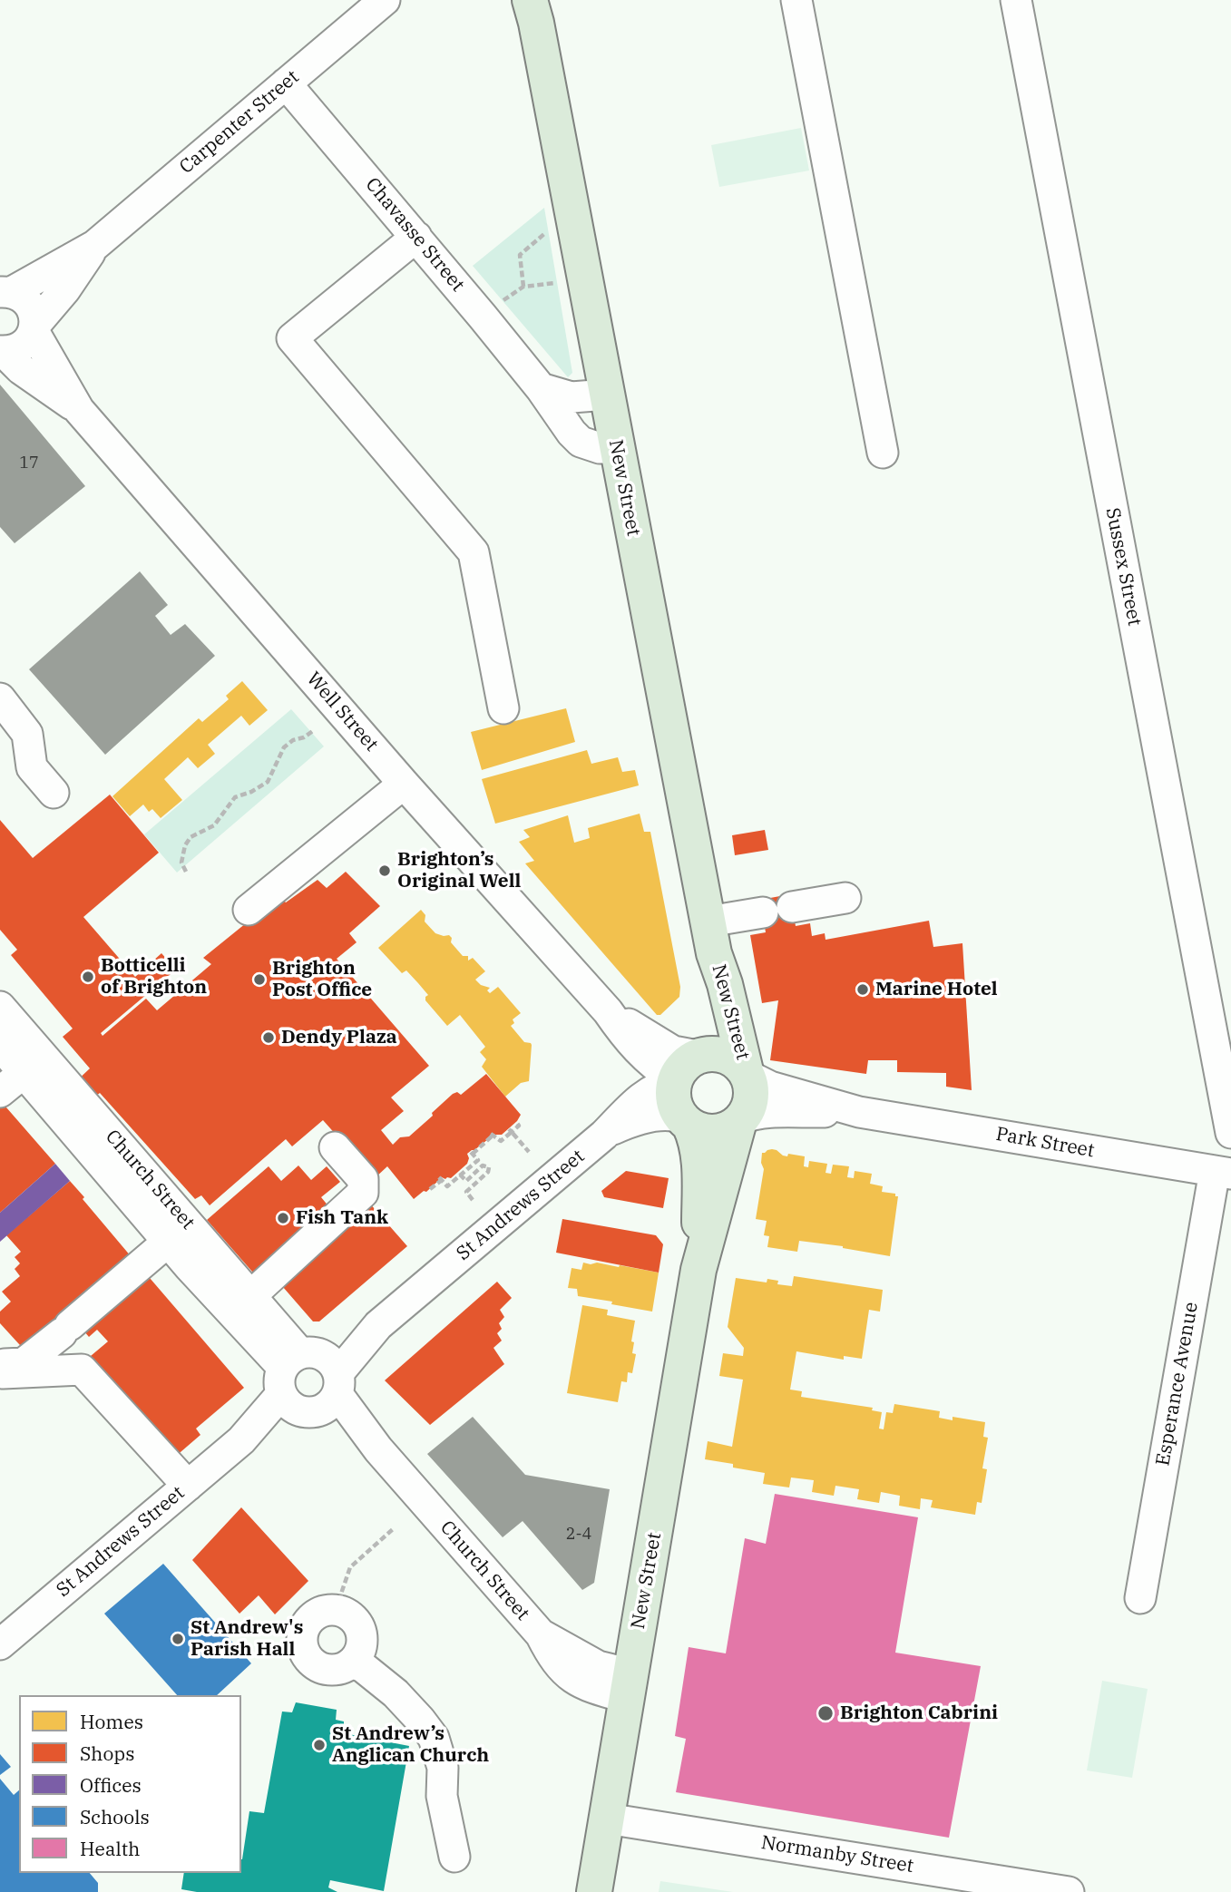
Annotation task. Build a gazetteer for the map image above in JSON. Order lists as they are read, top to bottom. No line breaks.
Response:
{"streets":{"main road":["New Street"],"street":["Carpenter Street","Chavasse Street","Sussex Street","Well Street","Park Street","Church Street","St Andrews Street","Esperance Avenue","Normanby Street"]},"crossings":[["Carpenter Street","Chavasse Street"],["Carpenter Street","Well Street"],["Chavasse Street","New Street"],["New Street","Well Street"],["New Street","Park Street"],["New Street","Church Street"],["New Street","St Andrews Street"],["New Street","Normanby Street"],["Well Street","Park Street"],["Well Street","St Andrews Street"],["Park Street","St Andrews Street"],["Park Street","Esperance Avenue"],["Church Street","St Andrews Street"]],"places":["Brighton’s Original Well","Botticelli of Brighton","Brighton Post Office","Marine Hotel","Dendy Plaza","Fish Tank","St Andrew's Parish Hall","Brighton Cabrini","St Andrew’s Anglican Church"],"house_numbers":["17","2-4"],"legend":["Homes","Shops","Offices","Schools","Health"]}
